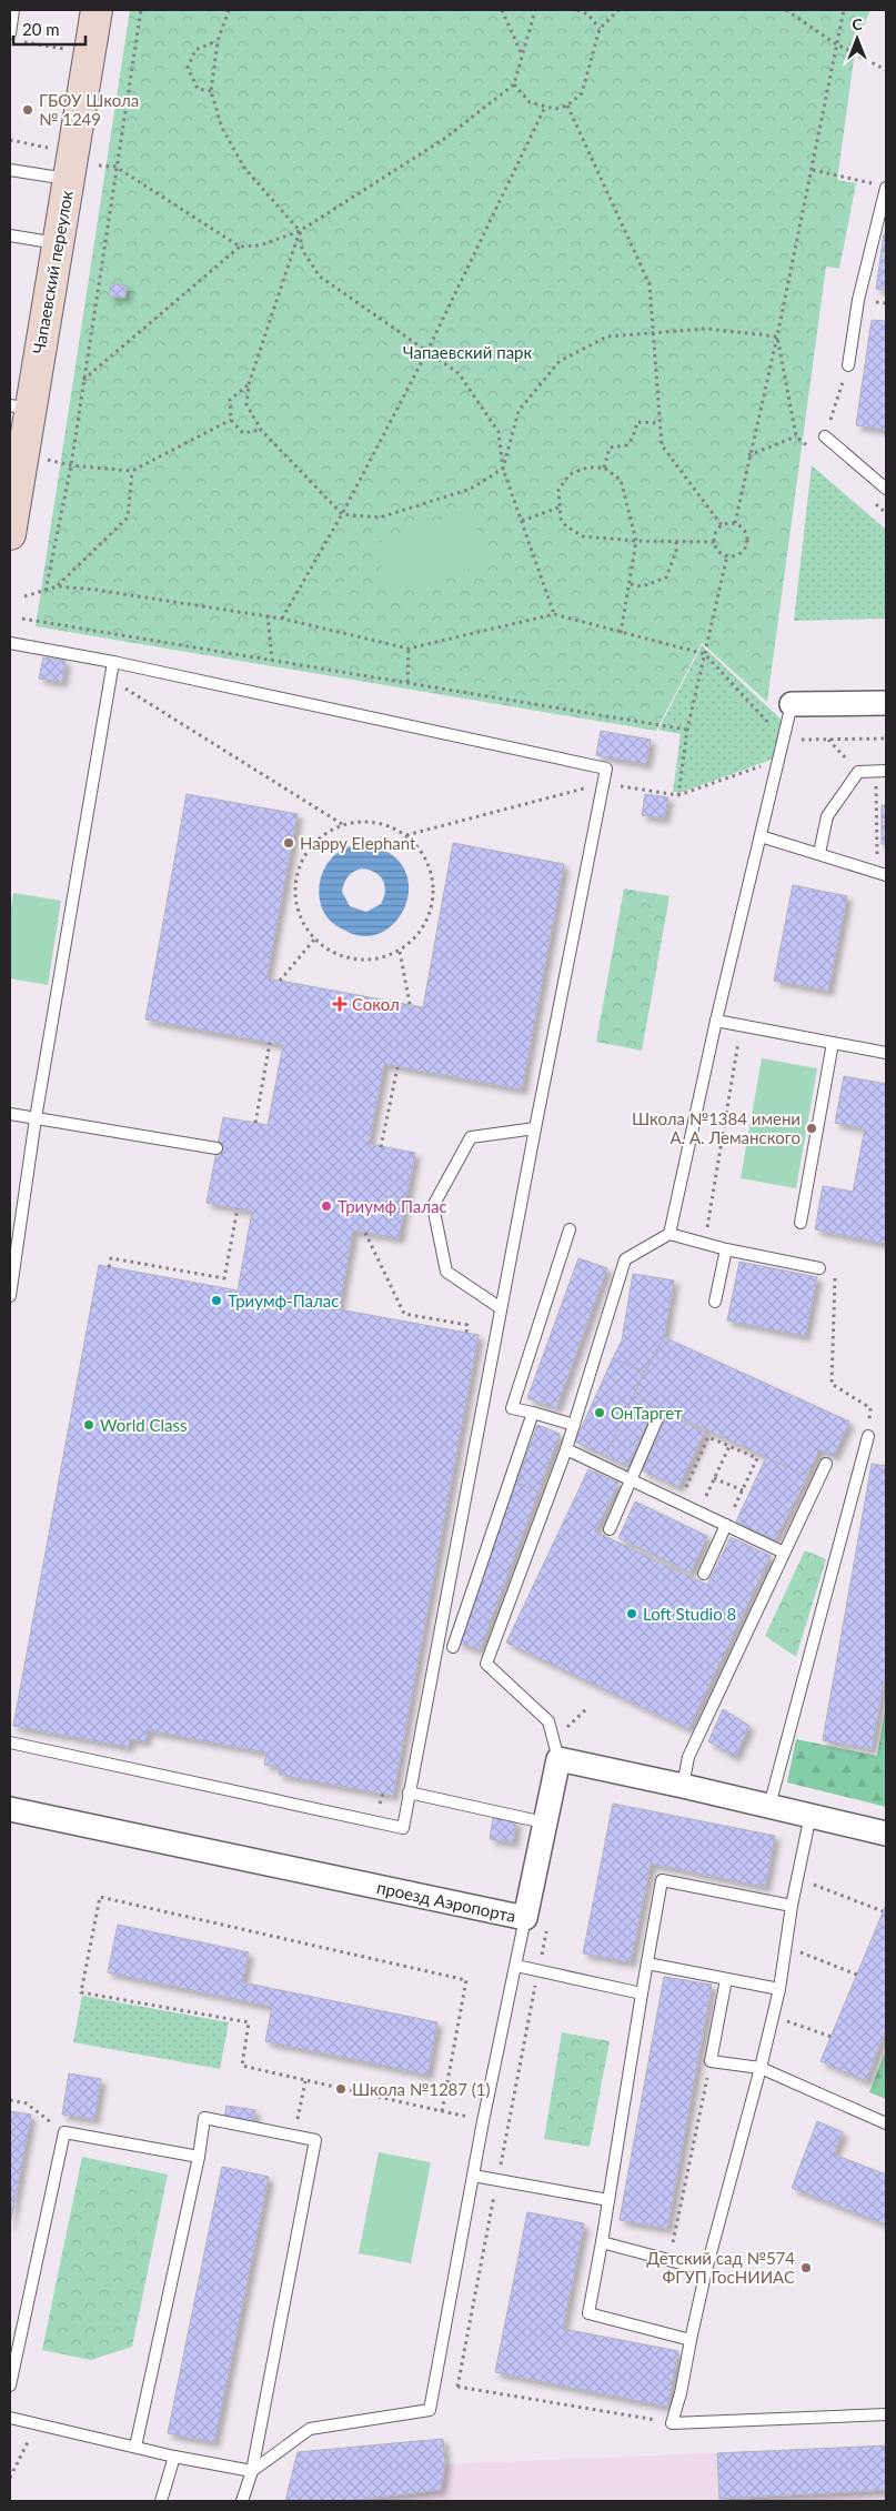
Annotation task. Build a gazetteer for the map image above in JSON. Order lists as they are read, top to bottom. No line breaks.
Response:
{"streets":{"street":["Чапаевский переулок","проезд Аэропорта"]},"parks":["Чапаевский парк"],"places":{"other":["ГБОУ Школа № 1249","Happy Elephant","Школа №1384 имени А. А. Леманского","Триумф Палас","Триумф-Палас","ОнТаргет","World Class","Loft Studio 8","Школа №1287 (1)","Детский сад №574 ФГУП ГосНИИАС"],"health":["Сокол"]},"scale_bar":"20 m","north":"top"}
